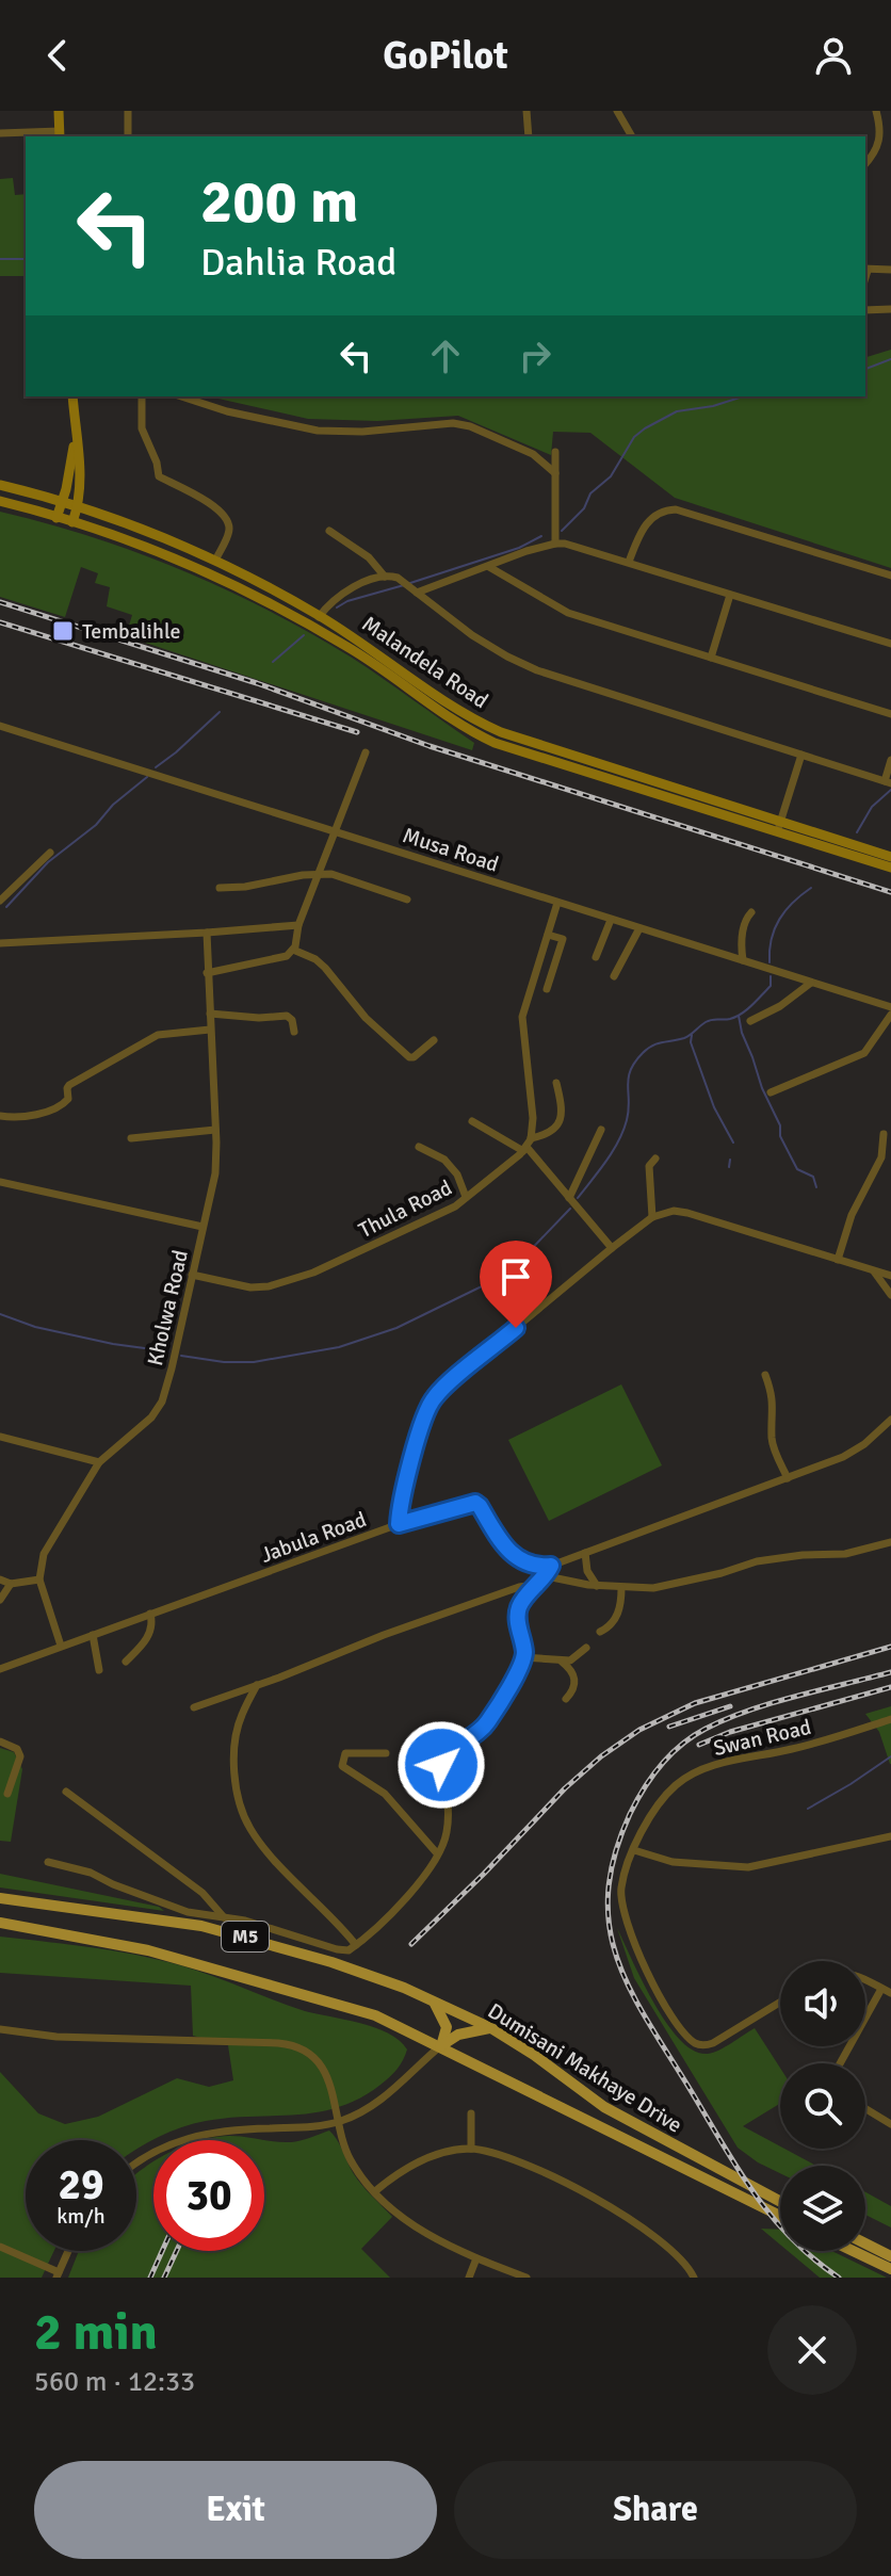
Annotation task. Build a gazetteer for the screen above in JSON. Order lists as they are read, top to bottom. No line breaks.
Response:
{"streets":{"main road":["Malandela Road","M5","Dumisani Makhaye Drive"],"street":["Musa Road","Thula Road","Kholwa Road","Jabula Road","Swan Road"]},"crossings":[["Musa Road","Thula Road"],["Thula Road","Kholwa Road"]],"places":{"transit":["Tembalihle"]},"page":{"header":"GoPilot","turn":["200 m","Dahlia Road"],"speed":"29 km/h","limit":"30","heading":["2 min","560 m · 12:33"],"buttons":["Exit","Share"]}}
